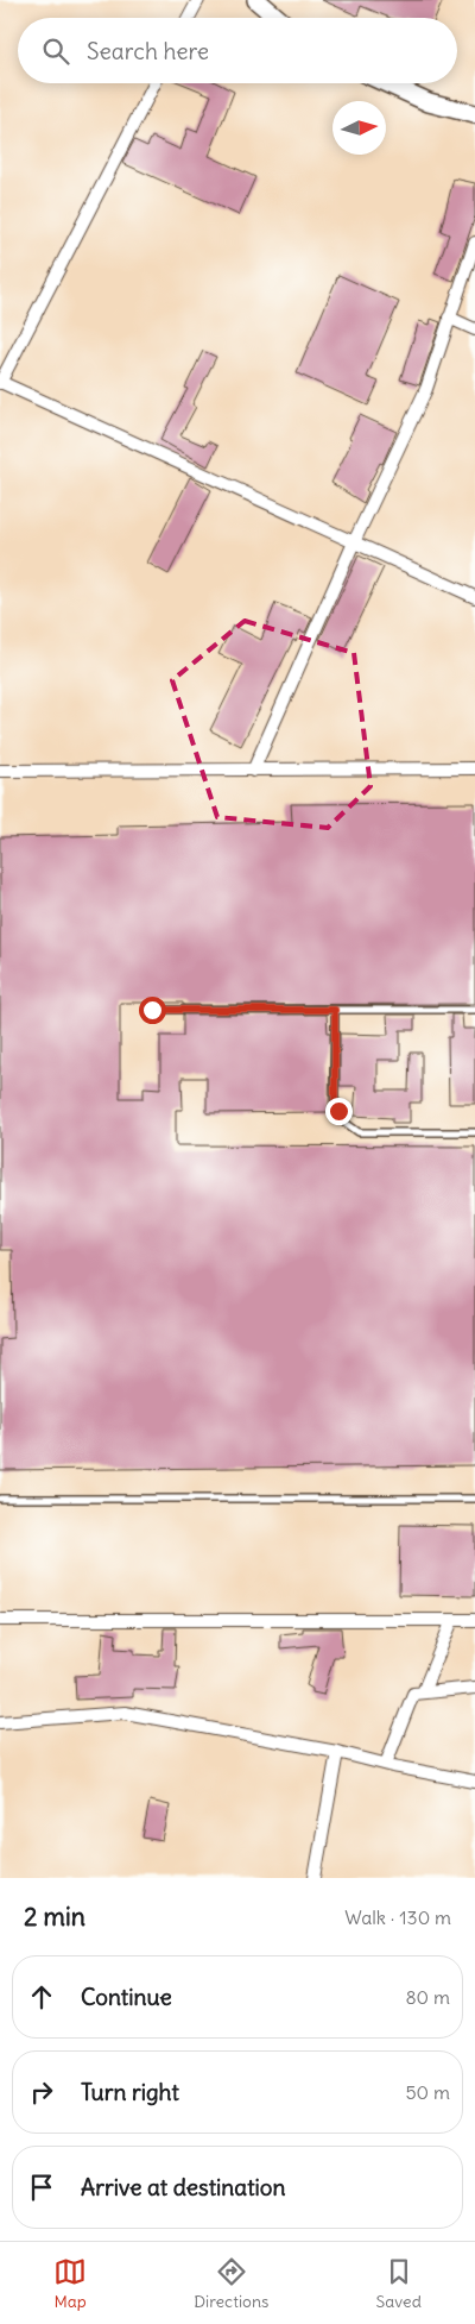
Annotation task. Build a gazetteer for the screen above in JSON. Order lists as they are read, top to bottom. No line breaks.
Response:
{"north":"right","page":{"search":"Search here","heading":["2 min","Walk · 130 m"],"list":[["Continue","80 m"],["Turn right","50 m"],"Arrive at destination"],"nav":["Map","Directions","Saved"]}}
